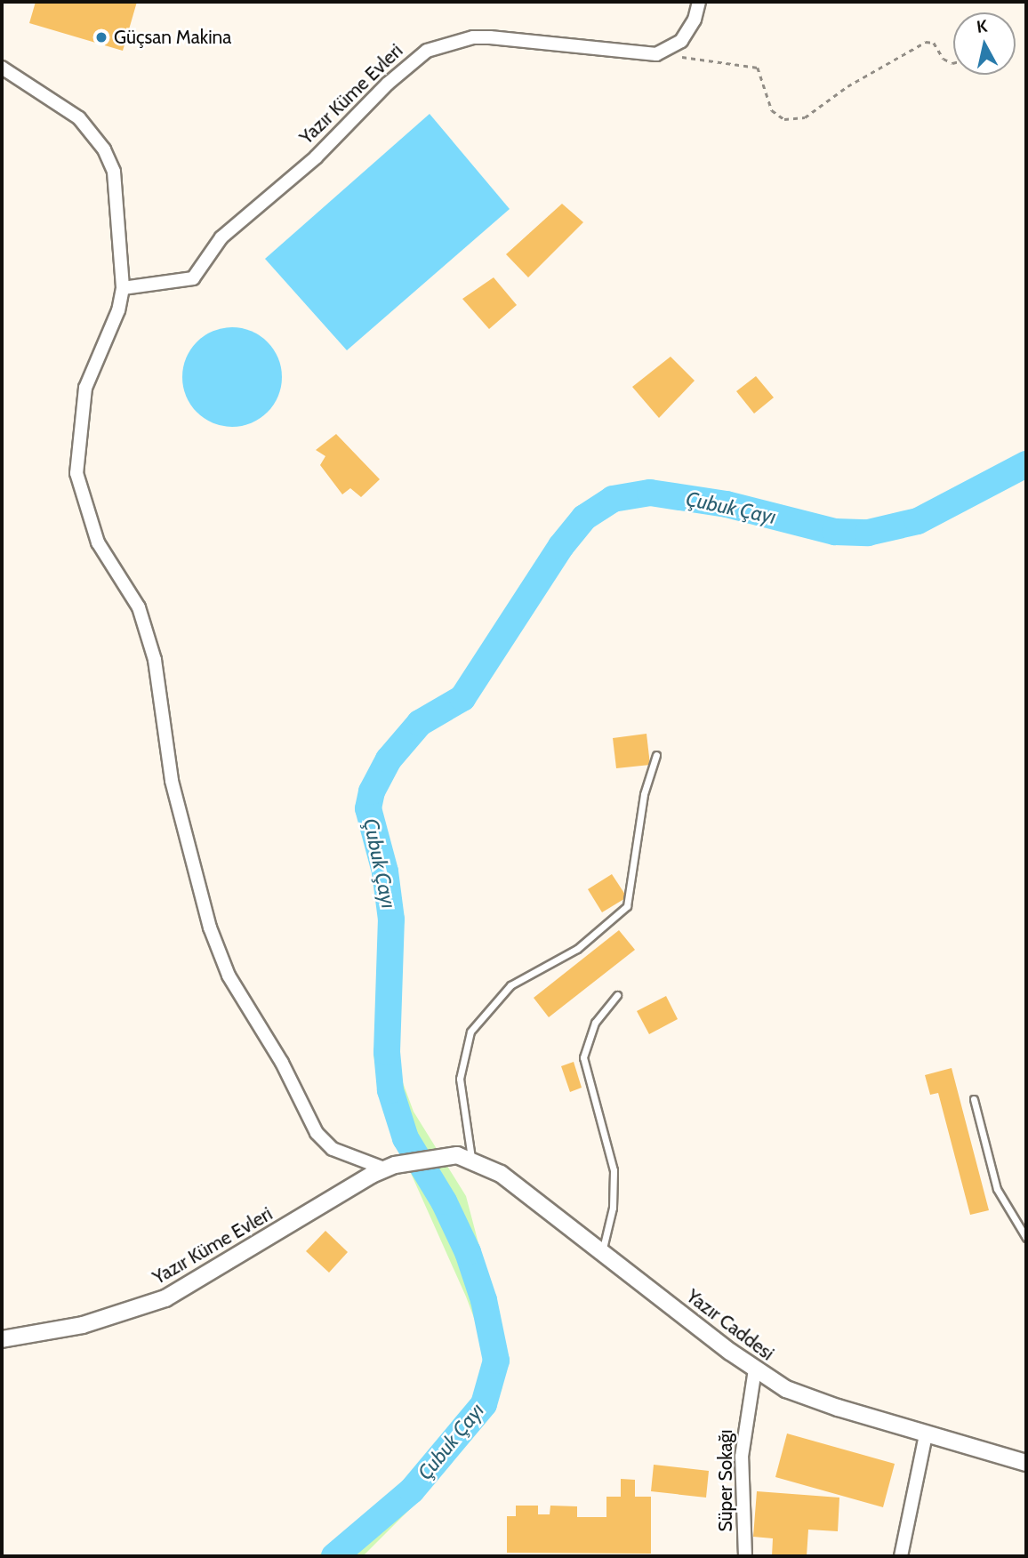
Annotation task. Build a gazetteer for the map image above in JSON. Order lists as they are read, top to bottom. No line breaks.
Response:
{"streets":{"street":["Yazır Küme Evleri","Yazır Caddesi","Süper Sokağı"]},"crossings":[["Yazır Küme Evleri","Yazır Caddesi"],["Yazır Caddesi","Süper Sokağı"]],"water":["Çubuk Çayı"],"places":["Güçsan Makina"],"north":"top"}
